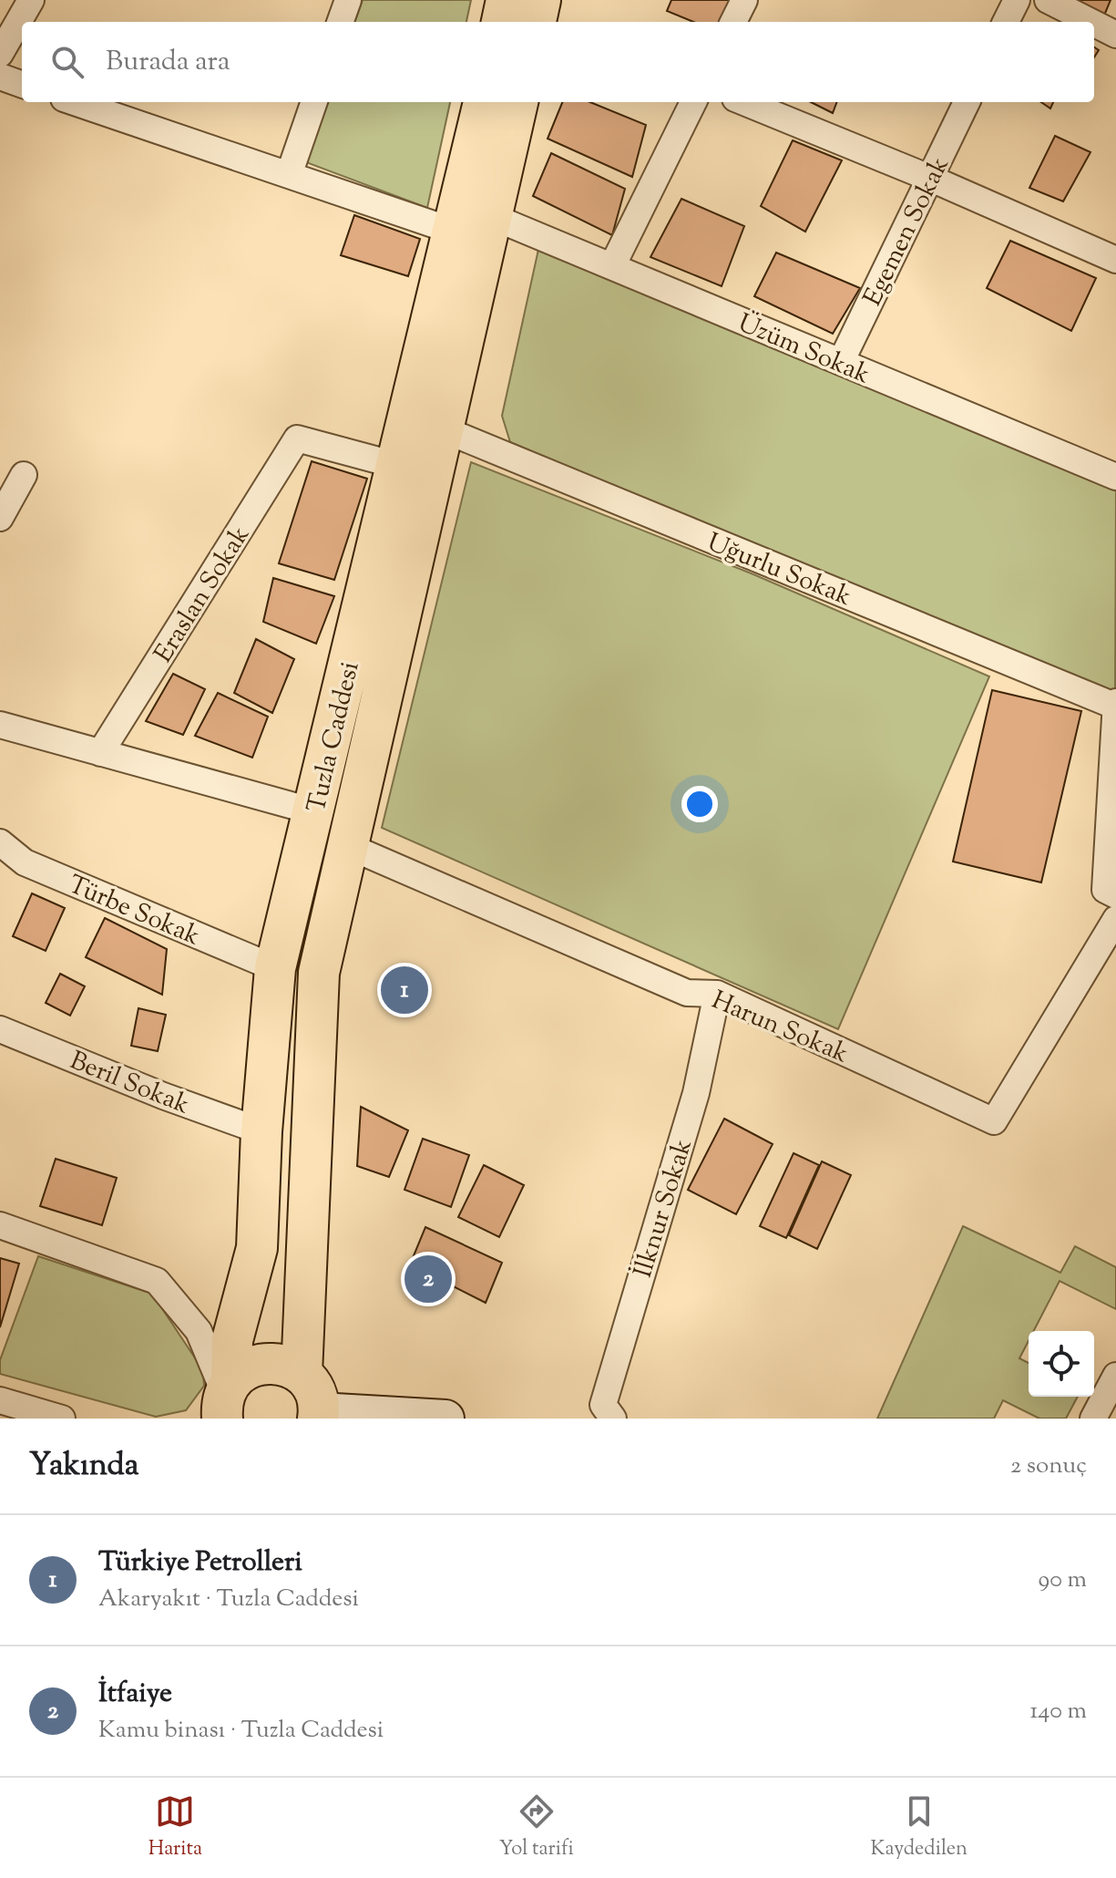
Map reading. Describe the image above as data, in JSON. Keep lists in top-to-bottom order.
{
  "streets": {
    "main road": ["Tuzla Caddesi"],
    "street": [
      "Egemen Sokak",
      "Üzüm Sokak",
      "Uğurlu Sokak",
      "Eraslan Sokak",
      "Türbe Sokak",
      "Harun Sokak",
      "Beril Sokak",
      "İlknur Sokak"
    ]
  },
  "crossings": [
    ["Egemen Sokak", "Üzüm Sokak"],
    ["Üzüm Sokak", "Tuzla Caddesi"],
    ["Uğurlu Sokak", "Tuzla Caddesi"],
    ["Eraslan Sokak", "Tuzla Caddesi"],
    ["Tuzla Caddesi", "Türbe Sokak"],
    ["Tuzla Caddesi", "Harun Sokak"],
    ["Tuzla Caddesi", "Beril Sokak"],
    ["Harun Sokak", "İlknur Sokak"]
  ],
  "page": {
    "search": "Burada ara",
    "pins": ["1", "2"],
    "heading": ["Yakında", "2 sonuç"],
    "list": [
      {
        "mark": "1",
        "name": "Türkiye Petrolleri",
        "note": "Akaryakıt · Tuzla Caddesi",
        "value": "90 m"
      },
      {
        "mark": "2",
        "name": "İtfaiye",
        "note": "Kamu binası · Tuzla Caddesi",
        "value": "140 m"
      }
    ],
    "nav": ["Harita", "Yol tarifi", "Kaydedilen"]
  }
}
